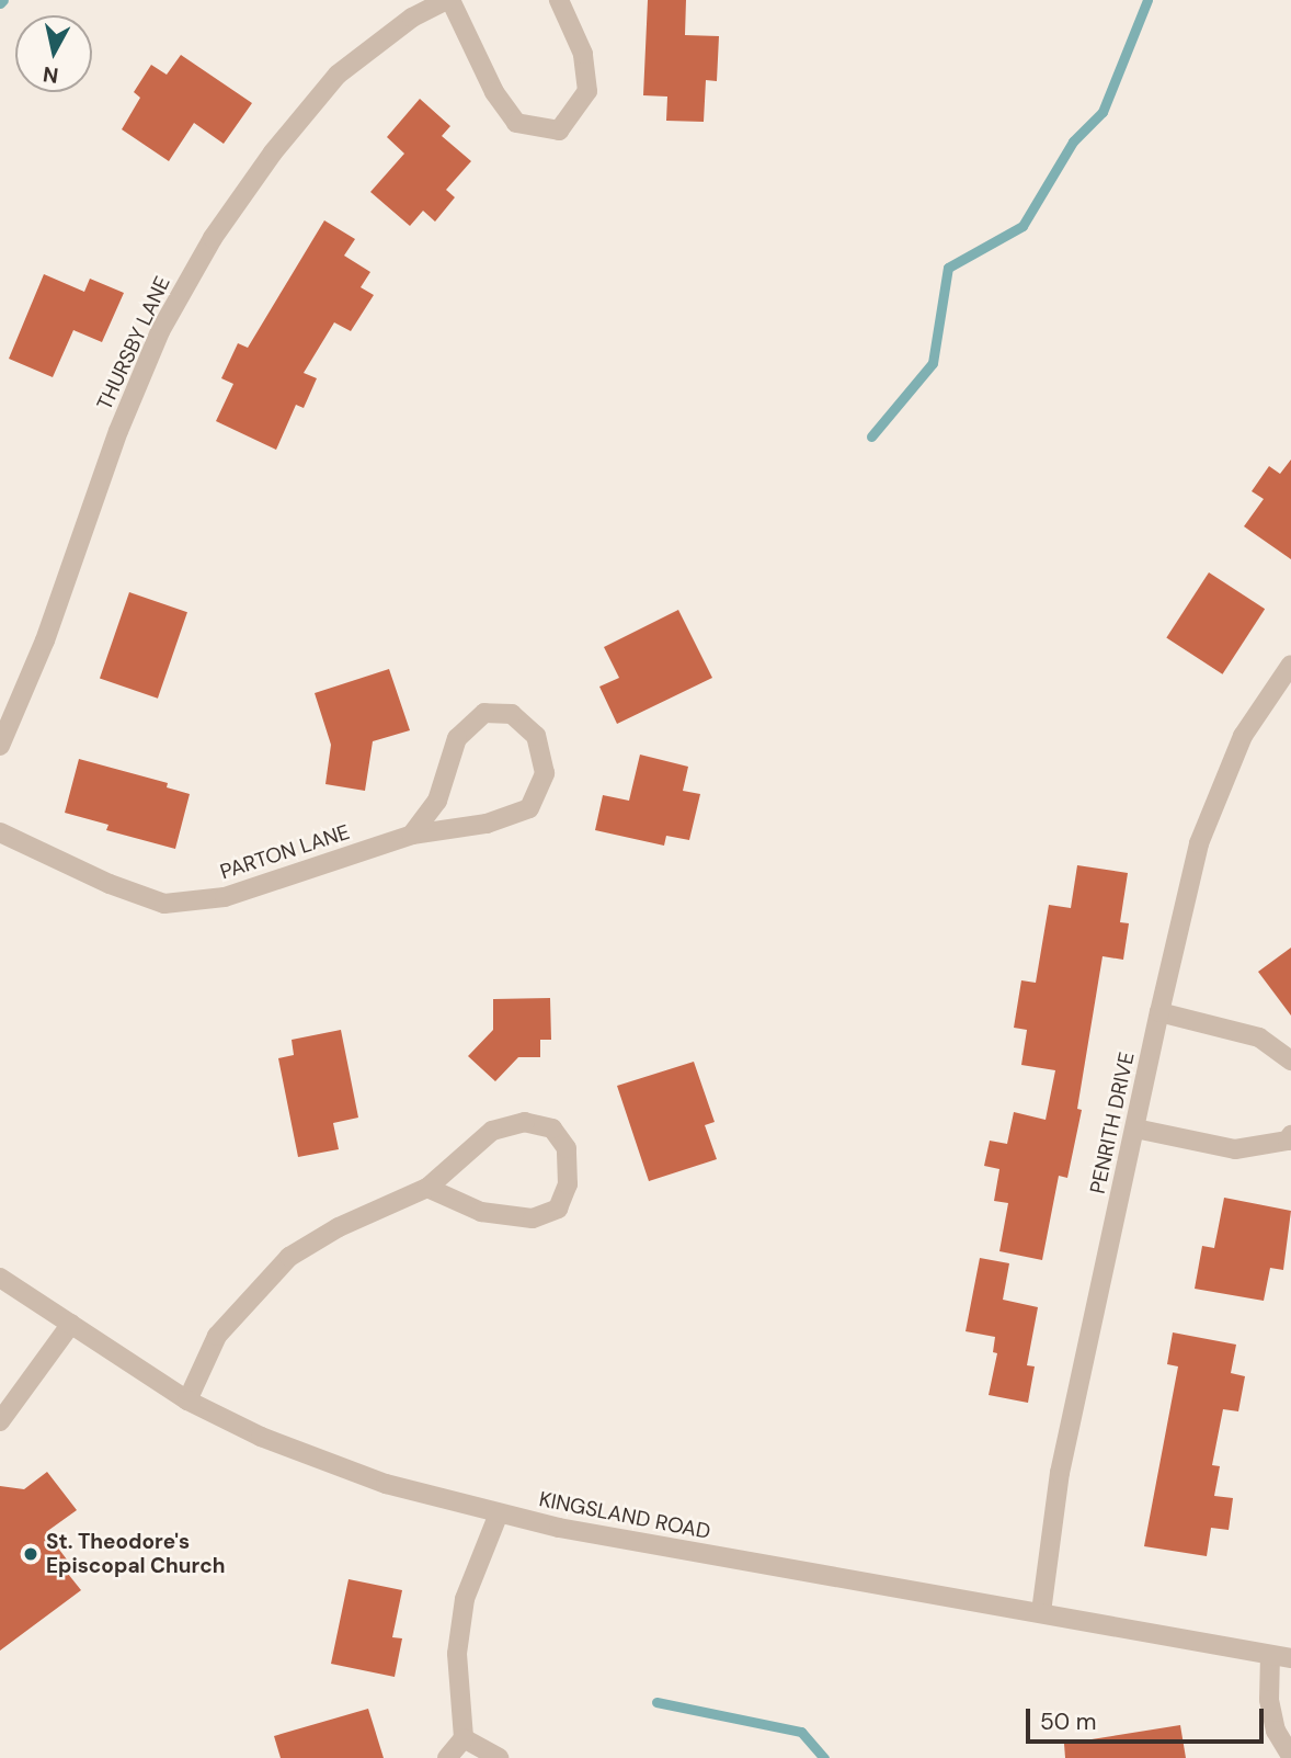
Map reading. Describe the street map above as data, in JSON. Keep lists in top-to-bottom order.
{
  "streets": {
    "street": [
      "THURSBY LANE",
      "PARTON LANE",
      "PENRITH DRIVE",
      "KINGSLAND ROAD"
    ]
  },
  "crossings": [
    ["PENRITH DRIVE", "KINGSLAND ROAD"]
  ],
  "places": ["St. Theodore's Episcopal Church"],
  "scale_bar": "50 m",
  "north": "bottom"
}
